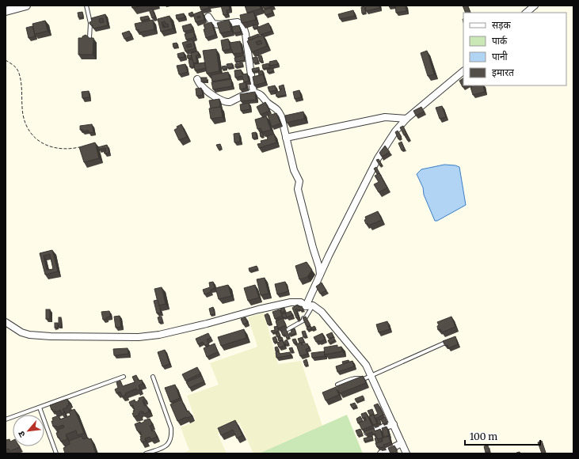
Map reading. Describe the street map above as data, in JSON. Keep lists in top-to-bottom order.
{
  "legend": [
    "सड़क",
    "पार्क",
    "पानी",
    "इमारत"
  ],
  "scale_bar": "100 m",
  "north": "bottom left"
}
